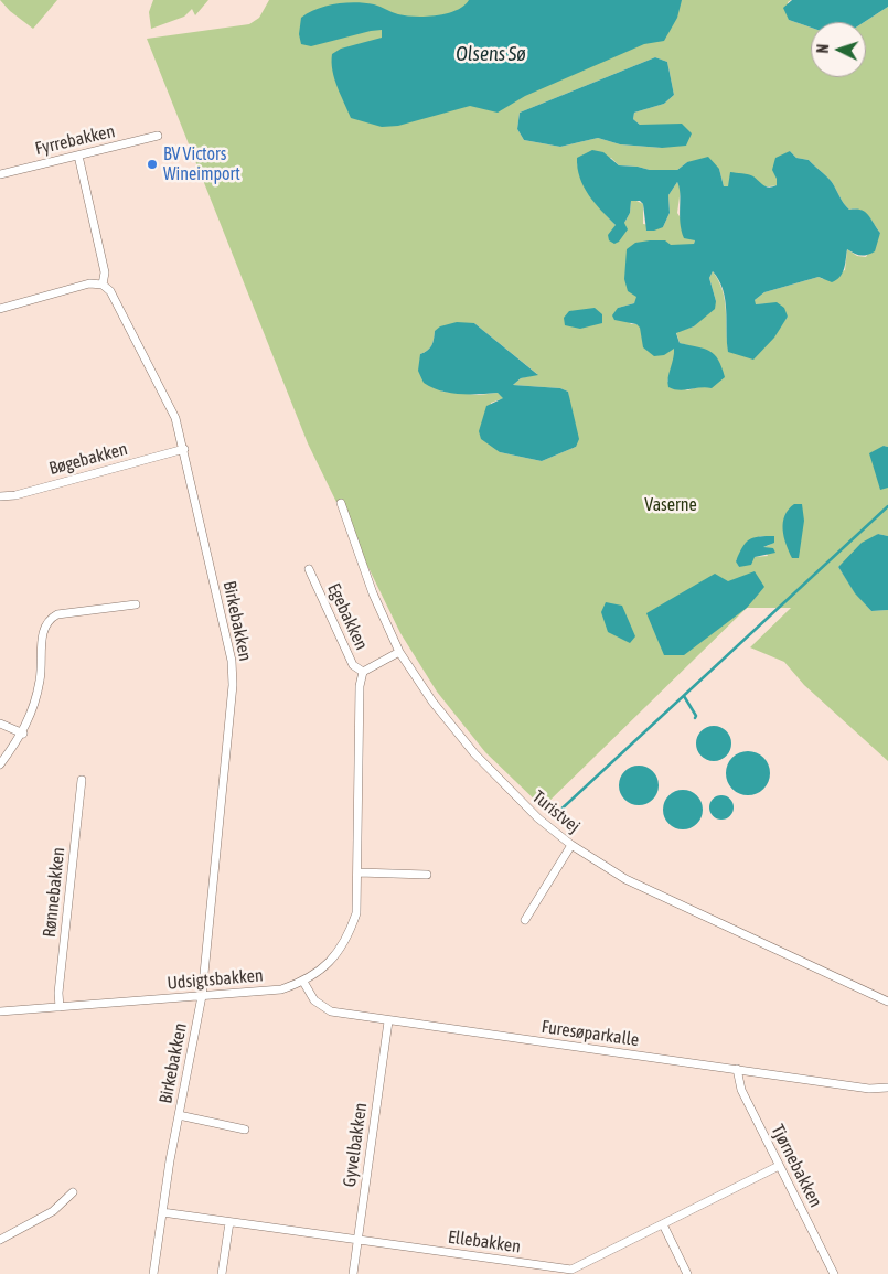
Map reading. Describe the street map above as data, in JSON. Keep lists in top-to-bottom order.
{
  "streets": {
    "street": [
      "Fyrrebakken",
      "Bøgebakken",
      "Egebakken",
      "Birkebakken",
      "Turistvej",
      "Rønnebakken",
      "Udsigtsbakken",
      "Furesøparkalle",
      "Gyvelbakken",
      "Tjørnebakken",
      "Ellebakken"
    ]
  },
  "crossings": [
    ["Bøgebakken", "Birkebakken"],
    ["Egebakken", "Udsigtsbakken"],
    ["Birkebakken", "Udsigtsbakken"],
    ["Birkebakken", "Ellebakken"],
    ["Rønnebakken", "Udsigtsbakken"],
    ["Udsigtsbakken", "Furesøparkalle"],
    ["Furesøparkalle", "Gyvelbakken"],
    ["Furesøparkalle", "Tjørnebakken"],
    ["Gyvelbakken", "Ellebakken"],
    ["Tjørnebakken", "Ellebakken"]
  ],
  "water": ["Olsens Sø"],
  "parks": ["Vaserne"],
  "places": ["BV Victors Wineimport"],
  "north": "left"
}
